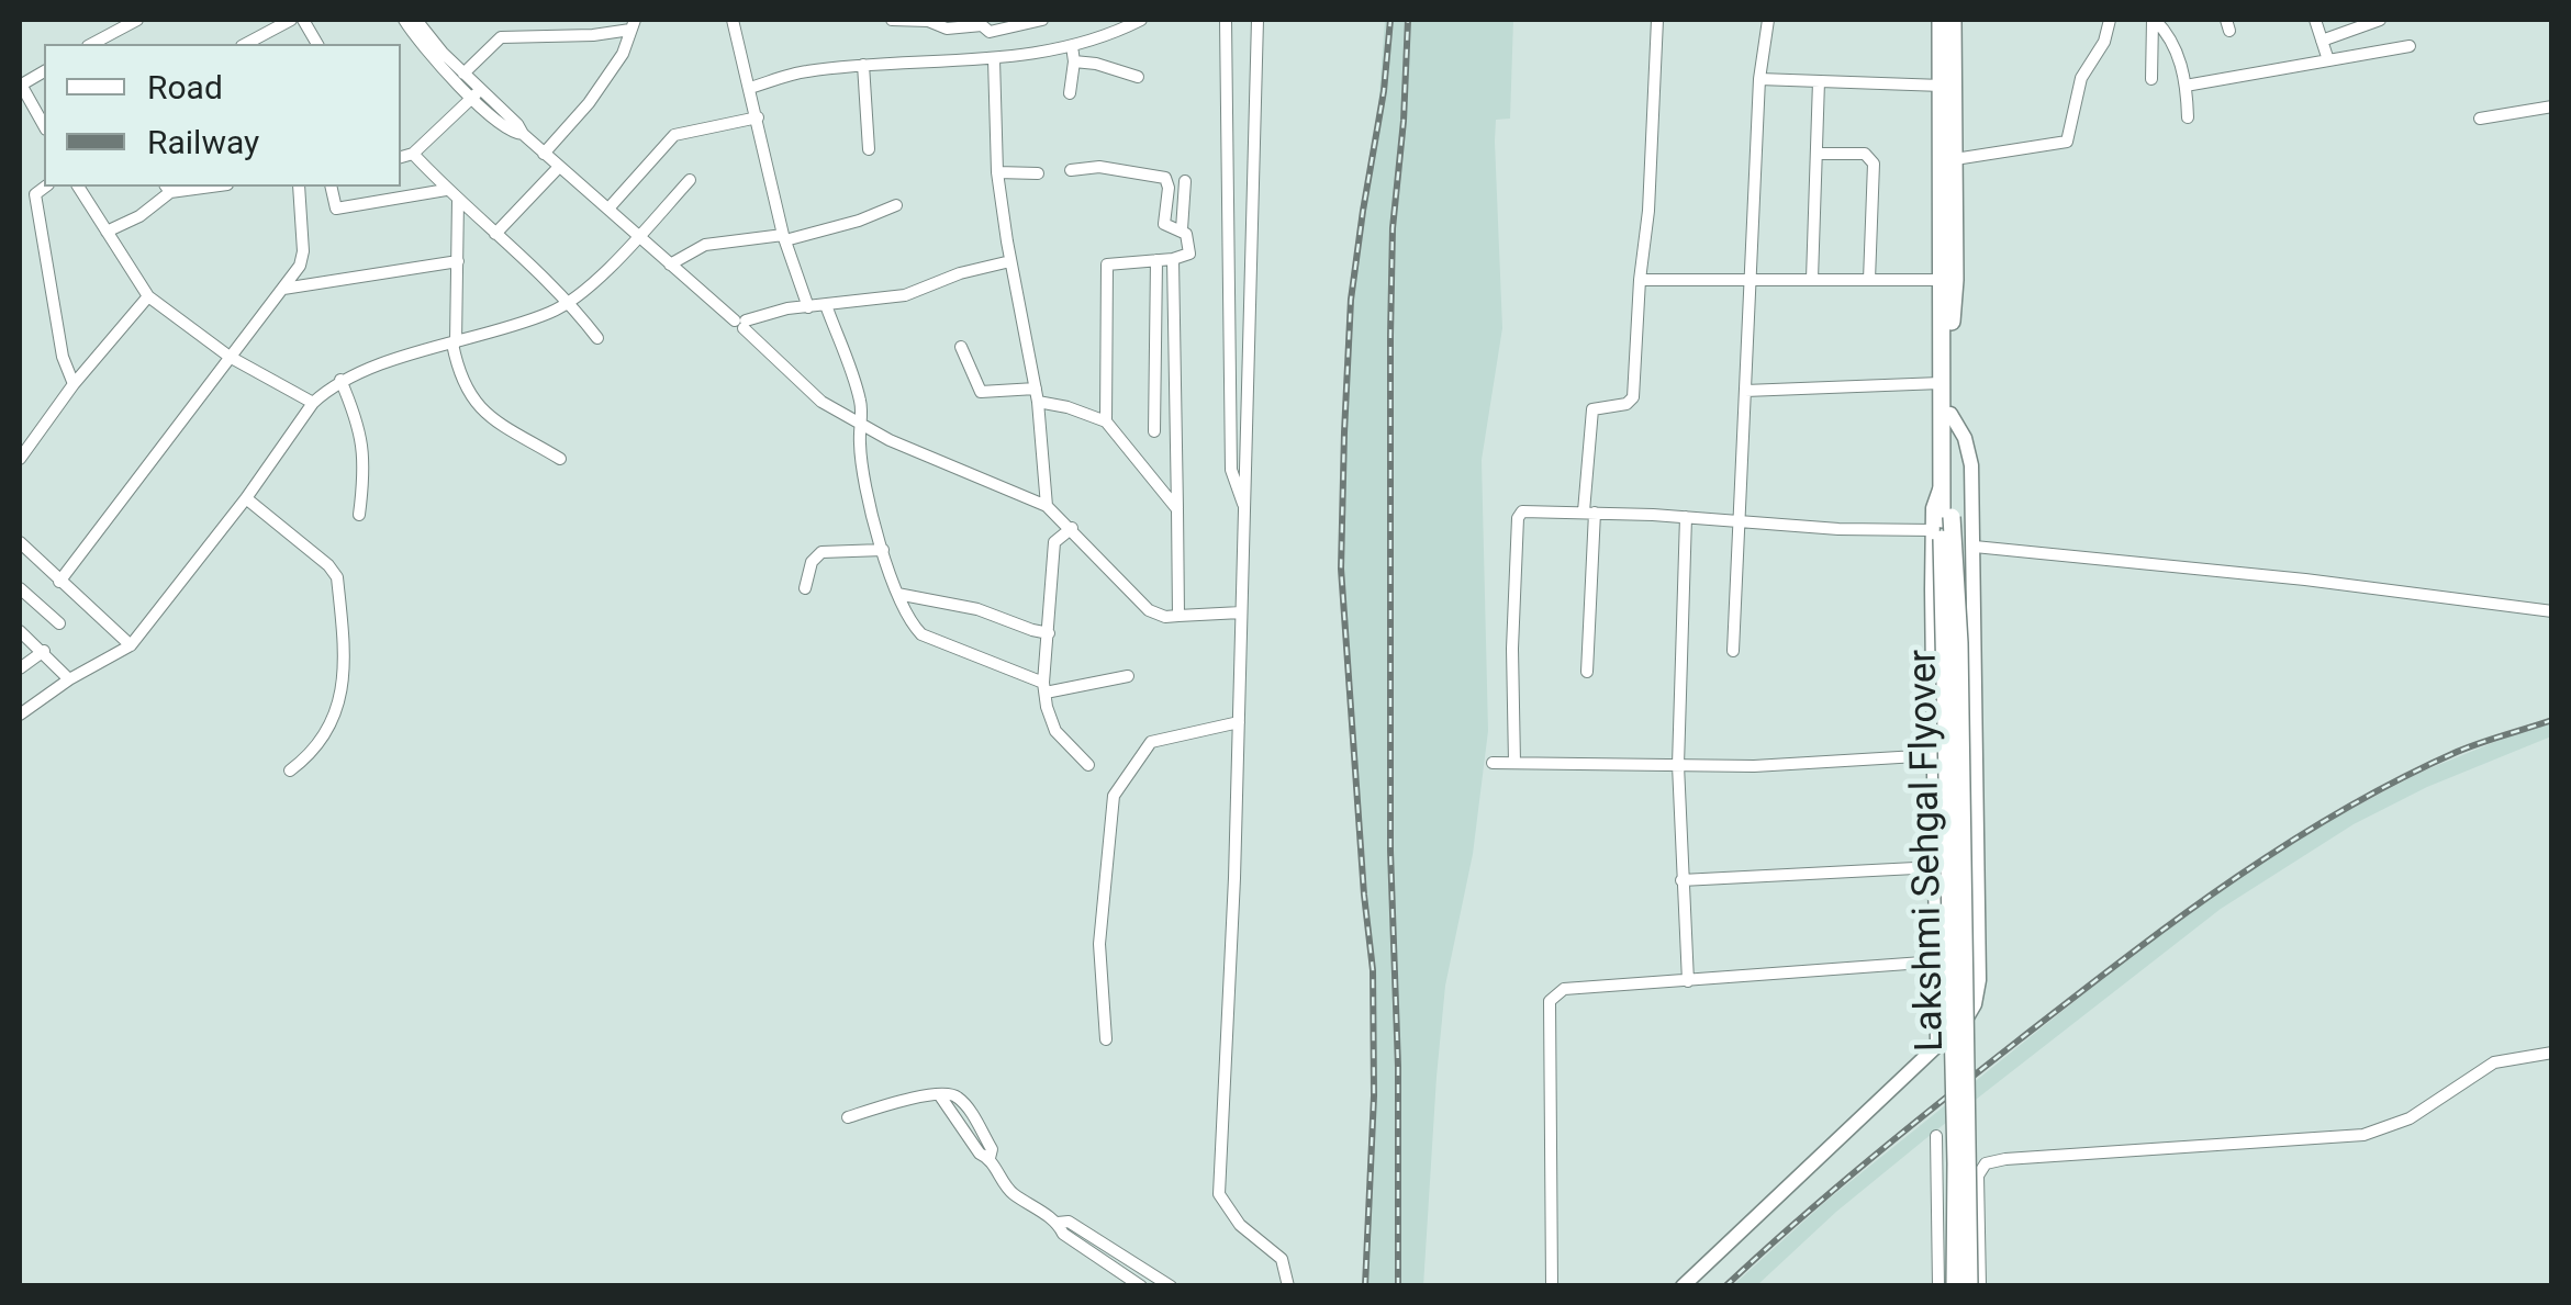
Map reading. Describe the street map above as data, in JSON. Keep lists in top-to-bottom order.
{
  "streets": {
    "main road": ["Lakshmi Sehgal Flyover"]
  },
  "legend": ["Road", "Railway"]
}
